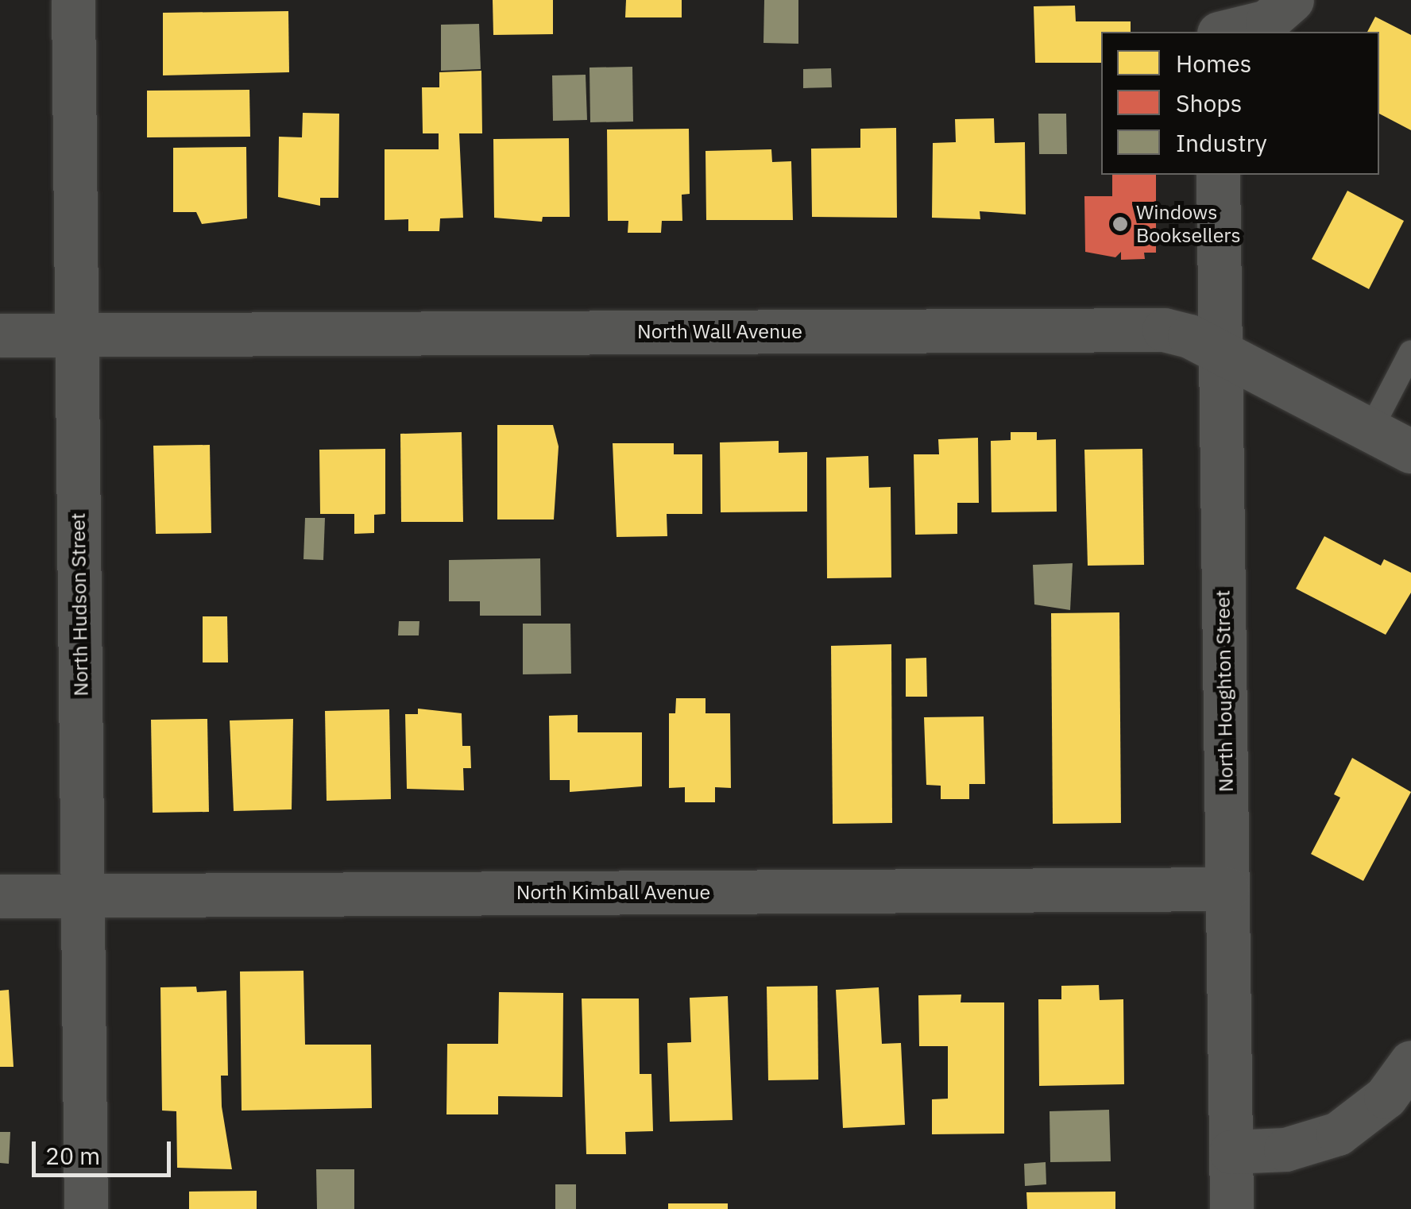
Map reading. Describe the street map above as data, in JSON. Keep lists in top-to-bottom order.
{
  "streets": {
    "street": [
      "North Wall Avenue",
      "North Hudson Street",
      "North Houghton Street",
      "North Kimball Avenue"
    ]
  },
  "crossings": [
    ["North Wall Avenue", "North Hudson Street"],
    ["North Wall Avenue", "North Houghton Street"],
    ["North Hudson Street", "North Kimball Avenue"],
    ["North Houghton Street", "North Kimball Avenue"]
  ],
  "places": ["Windows Booksellers"],
  "legend": ["Homes", "Shops", "Industry"],
  "scale_bar": "20 m"
}
